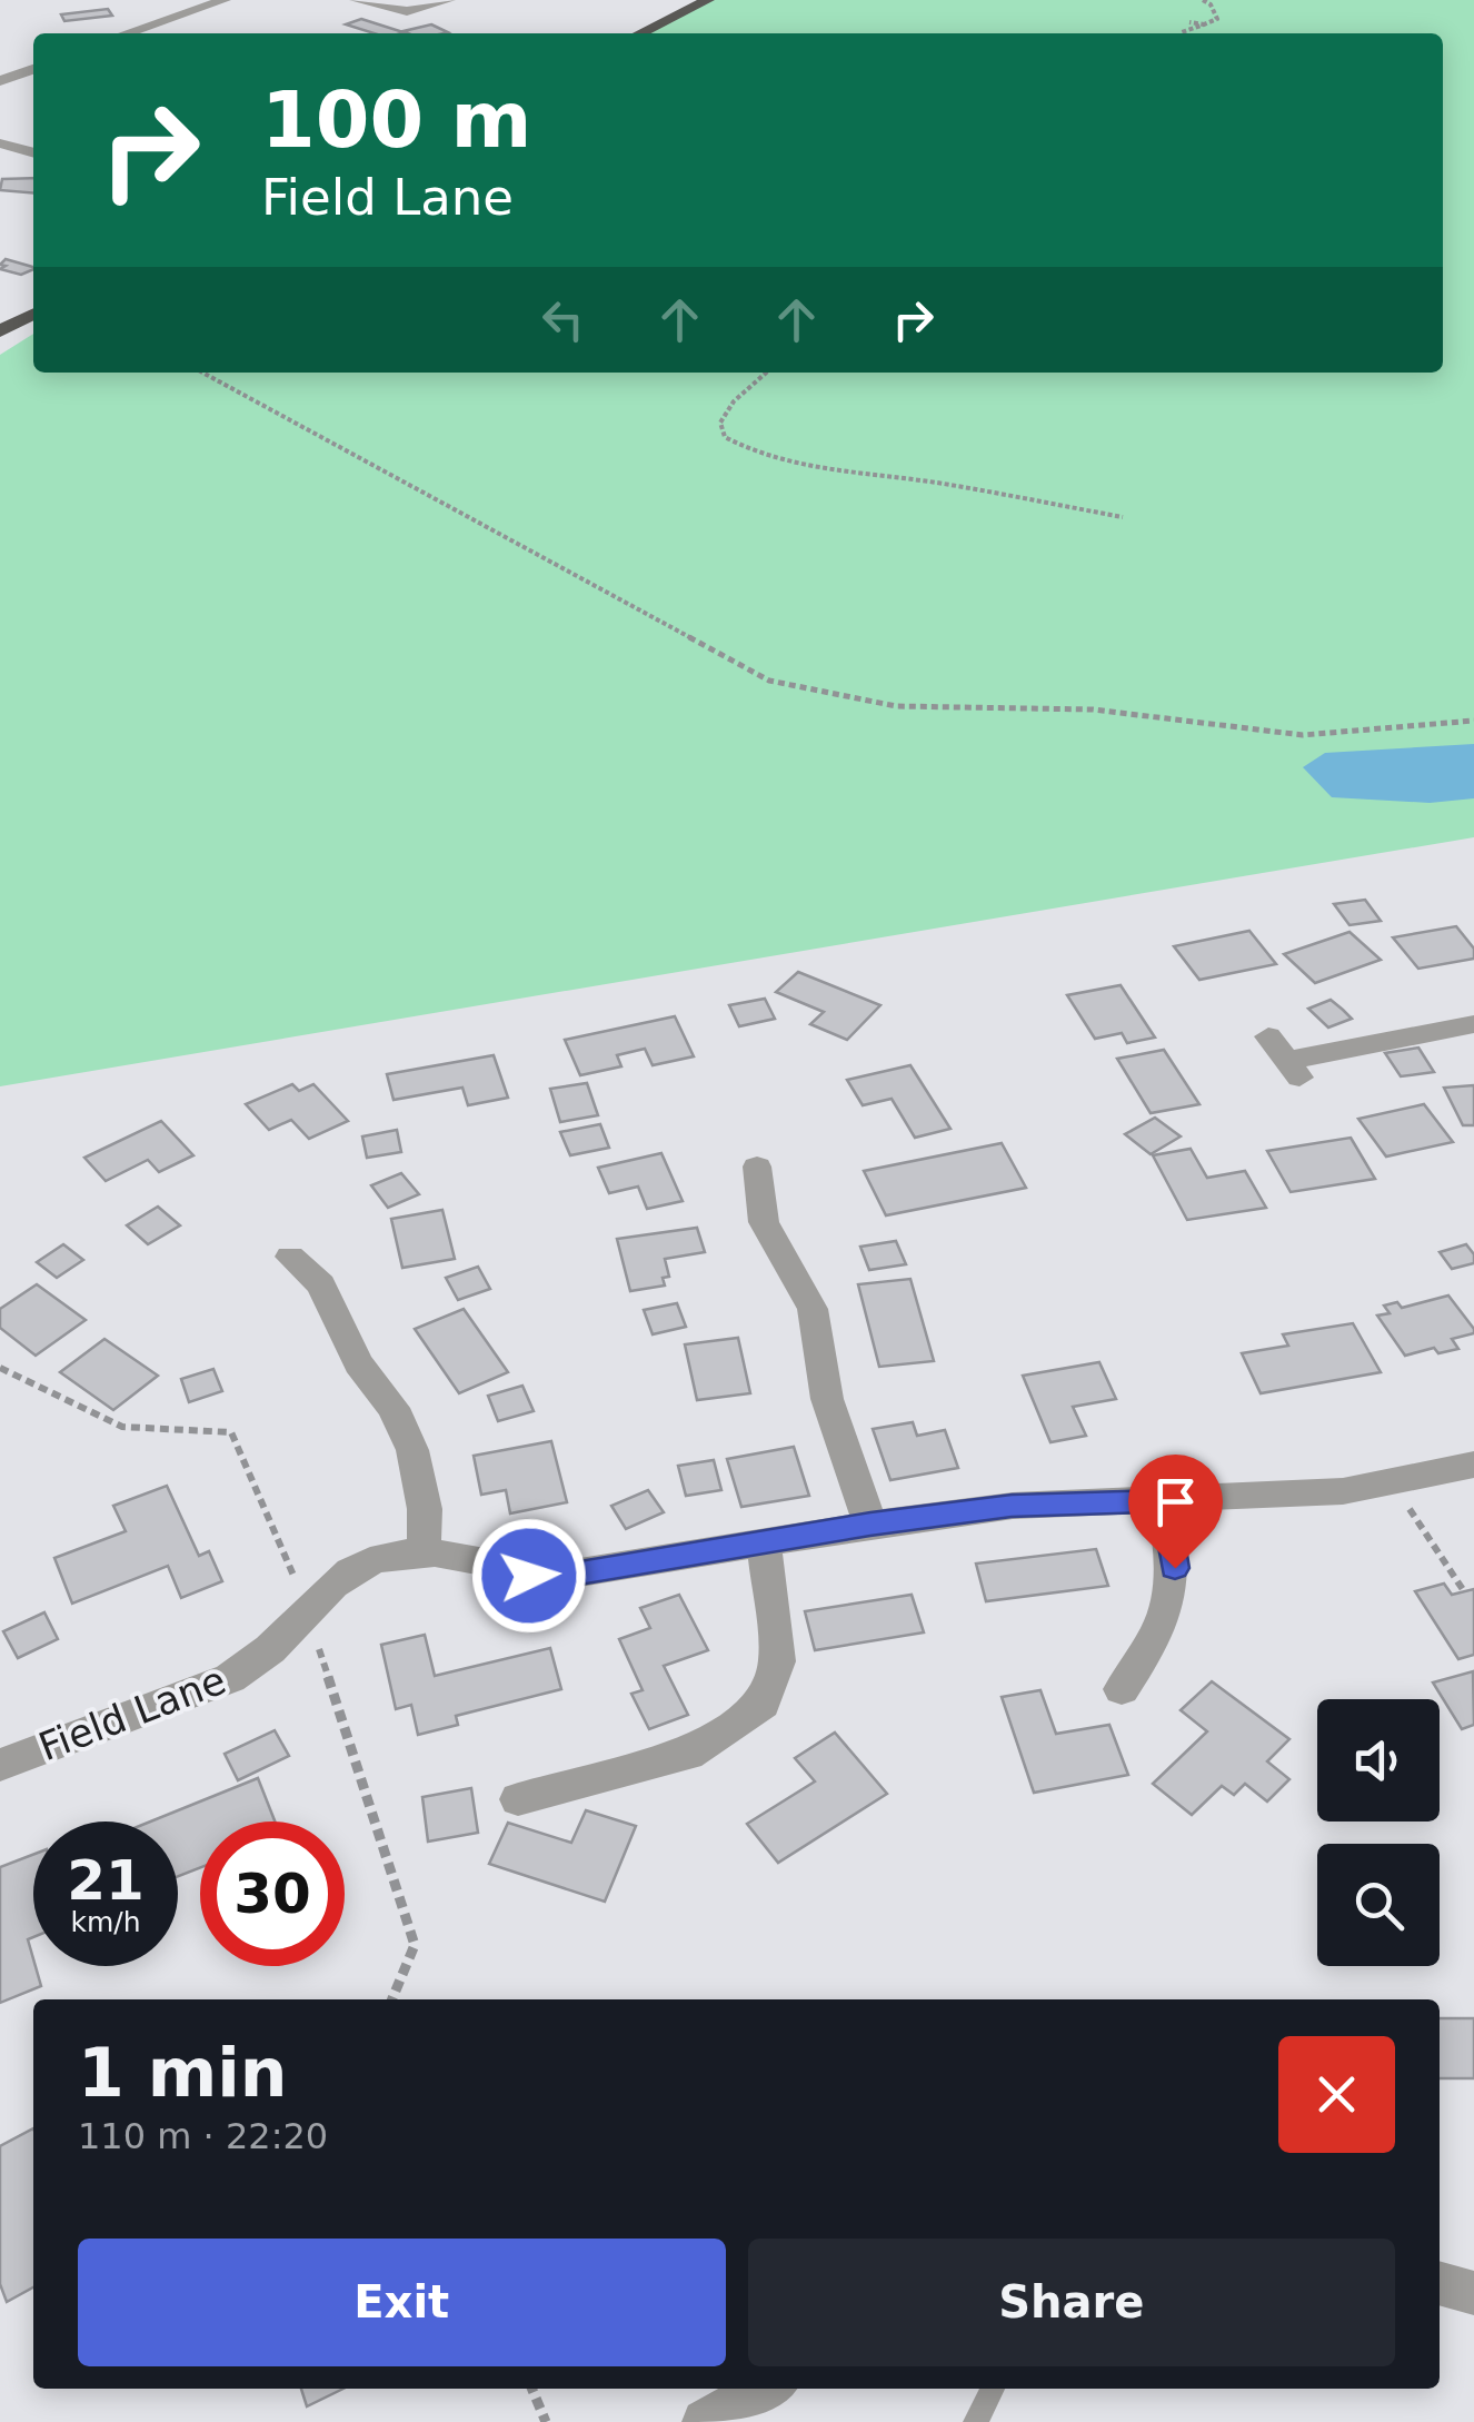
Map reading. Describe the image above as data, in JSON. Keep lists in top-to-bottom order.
{
  "streets": {
    "street": ["Field Lane"]
  },
  "page": {
    "turn": ["100 m", "Field Lane"],
    "speed": "21 km/h",
    "limit": "30",
    "heading": ["1 min", "110 m · 22:20"],
    "buttons": ["Exit", "Share"]
  }
}
